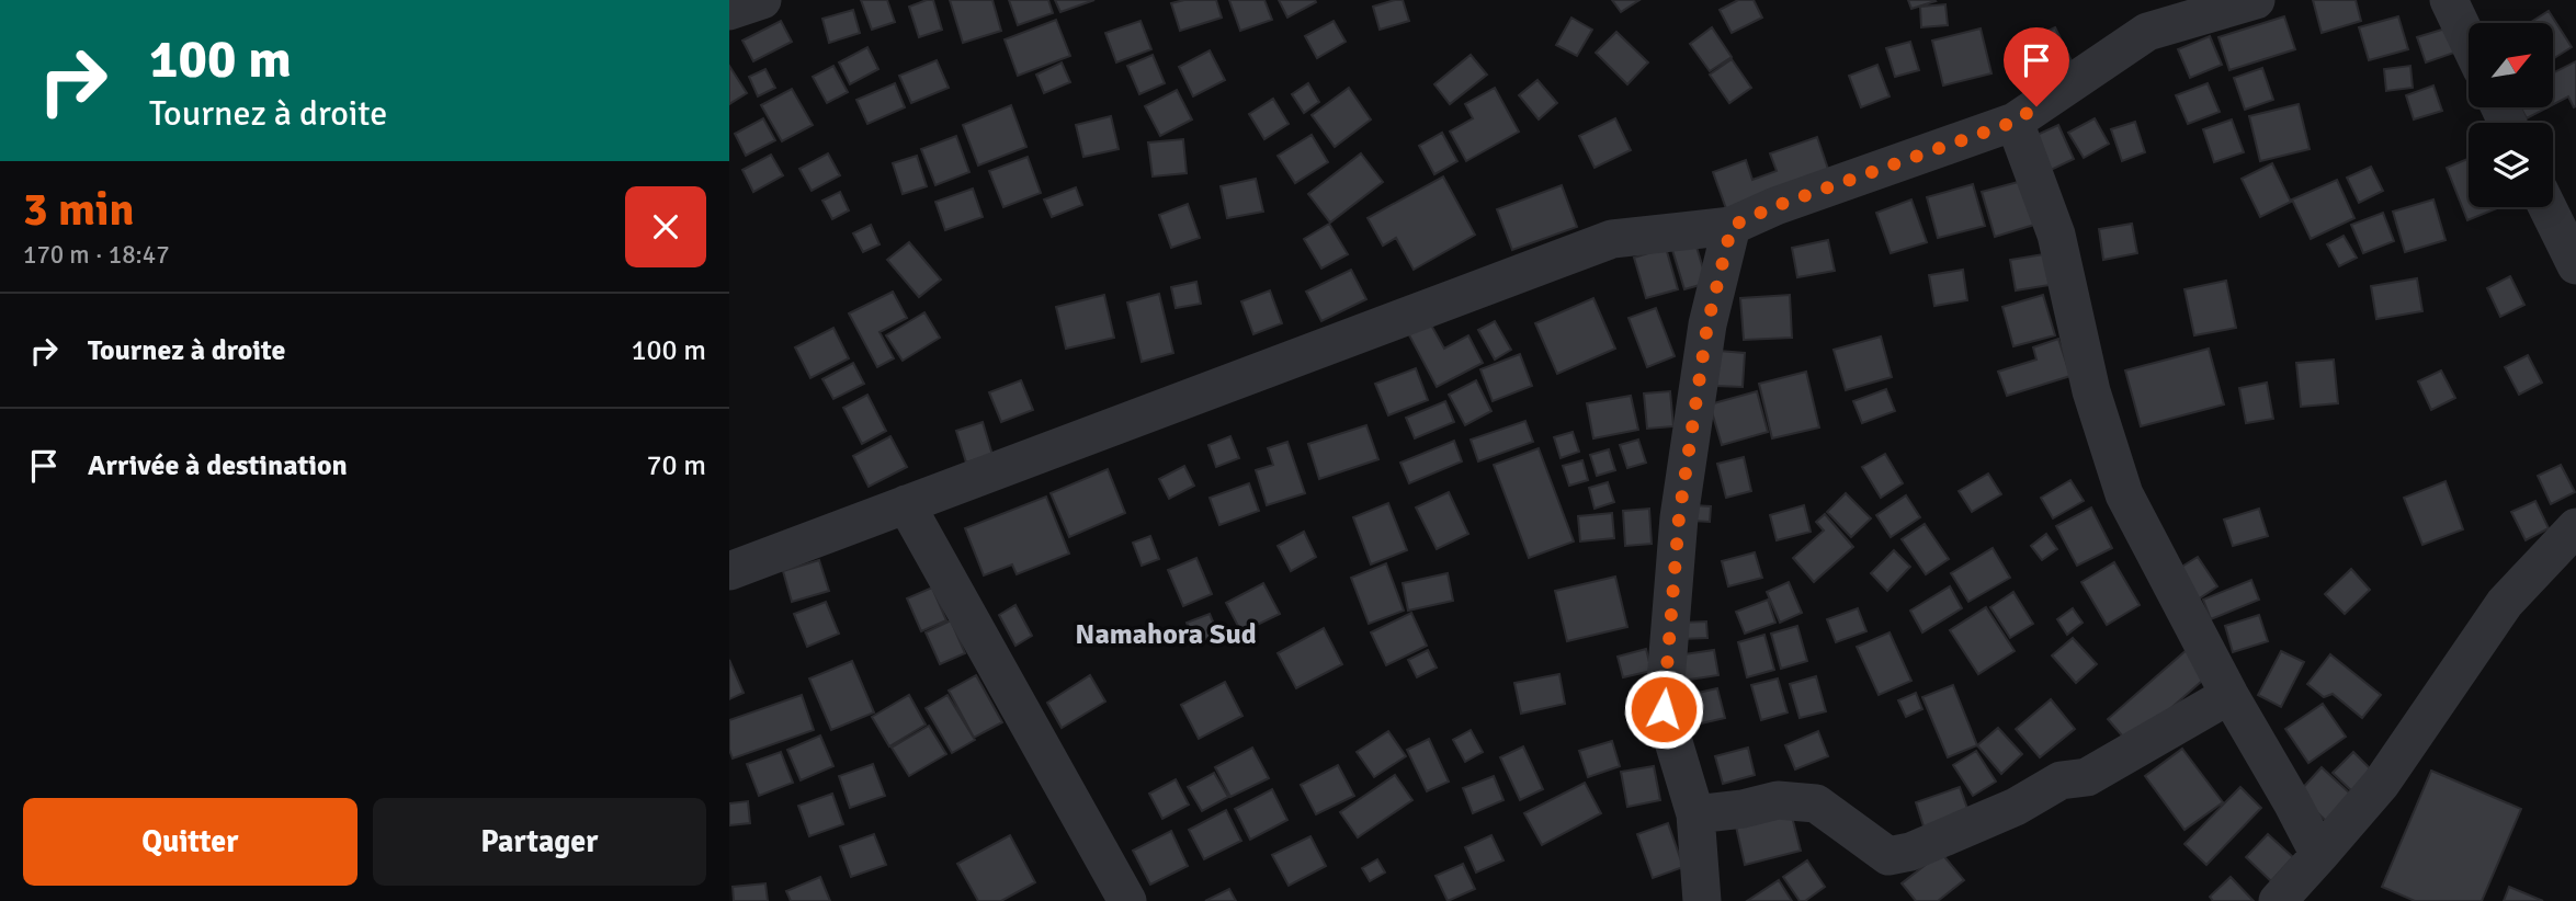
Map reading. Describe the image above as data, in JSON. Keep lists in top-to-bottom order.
{
  "districts": ["Namahora Sud"],
  "north": "top right",
  "page": {
    "turn": ["100 m", "Tournez à droite"],
    "heading": ["3 min", "170 m · 18:47"],
    "list": [
      {
        "name": "Tournez à droite",
        "value": "100 m"
      },
      {
        "name": "Arrivée à destination",
        "value": "70 m"
      }
    ],
    "buttons": ["Quitter", "Partager"]
  }
}
